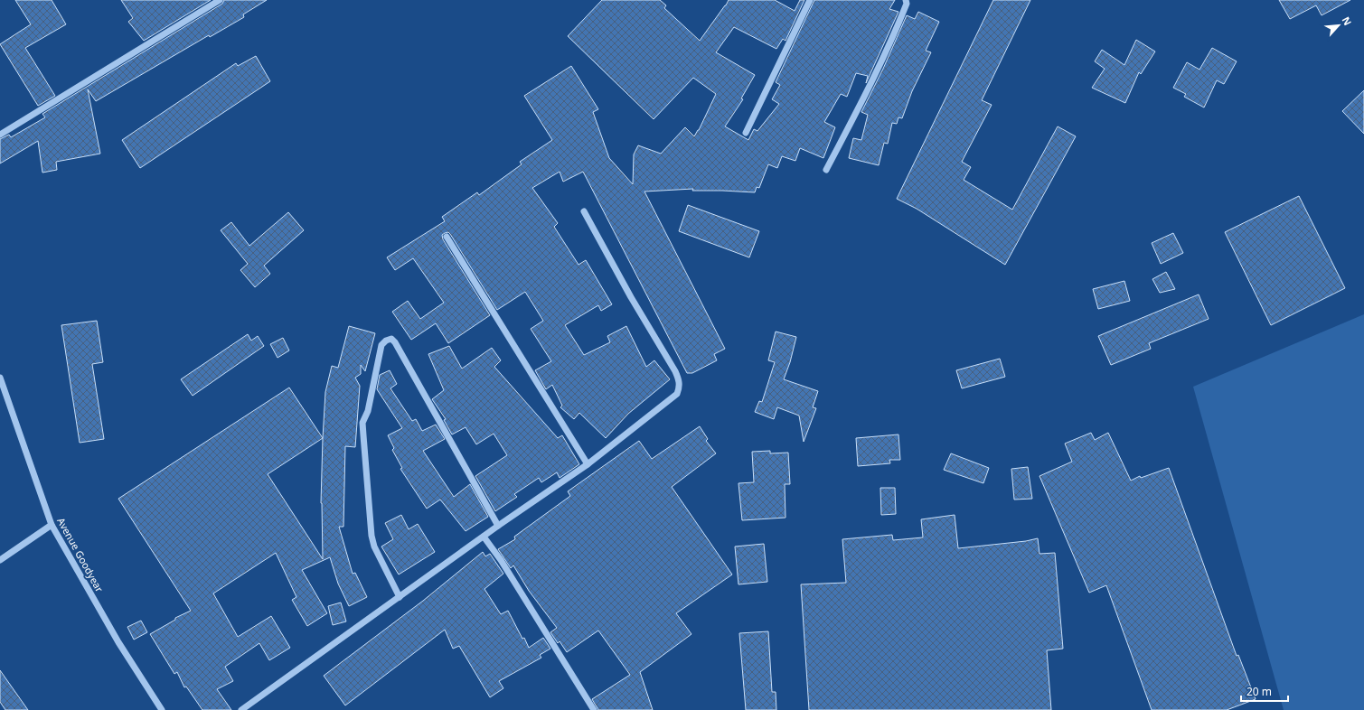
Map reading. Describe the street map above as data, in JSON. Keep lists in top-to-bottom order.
{
  "streets": {
    "street": ["Avenue Goodyear"]
  },
  "scale_bar": "20 m",
  "north": "top right"
}
